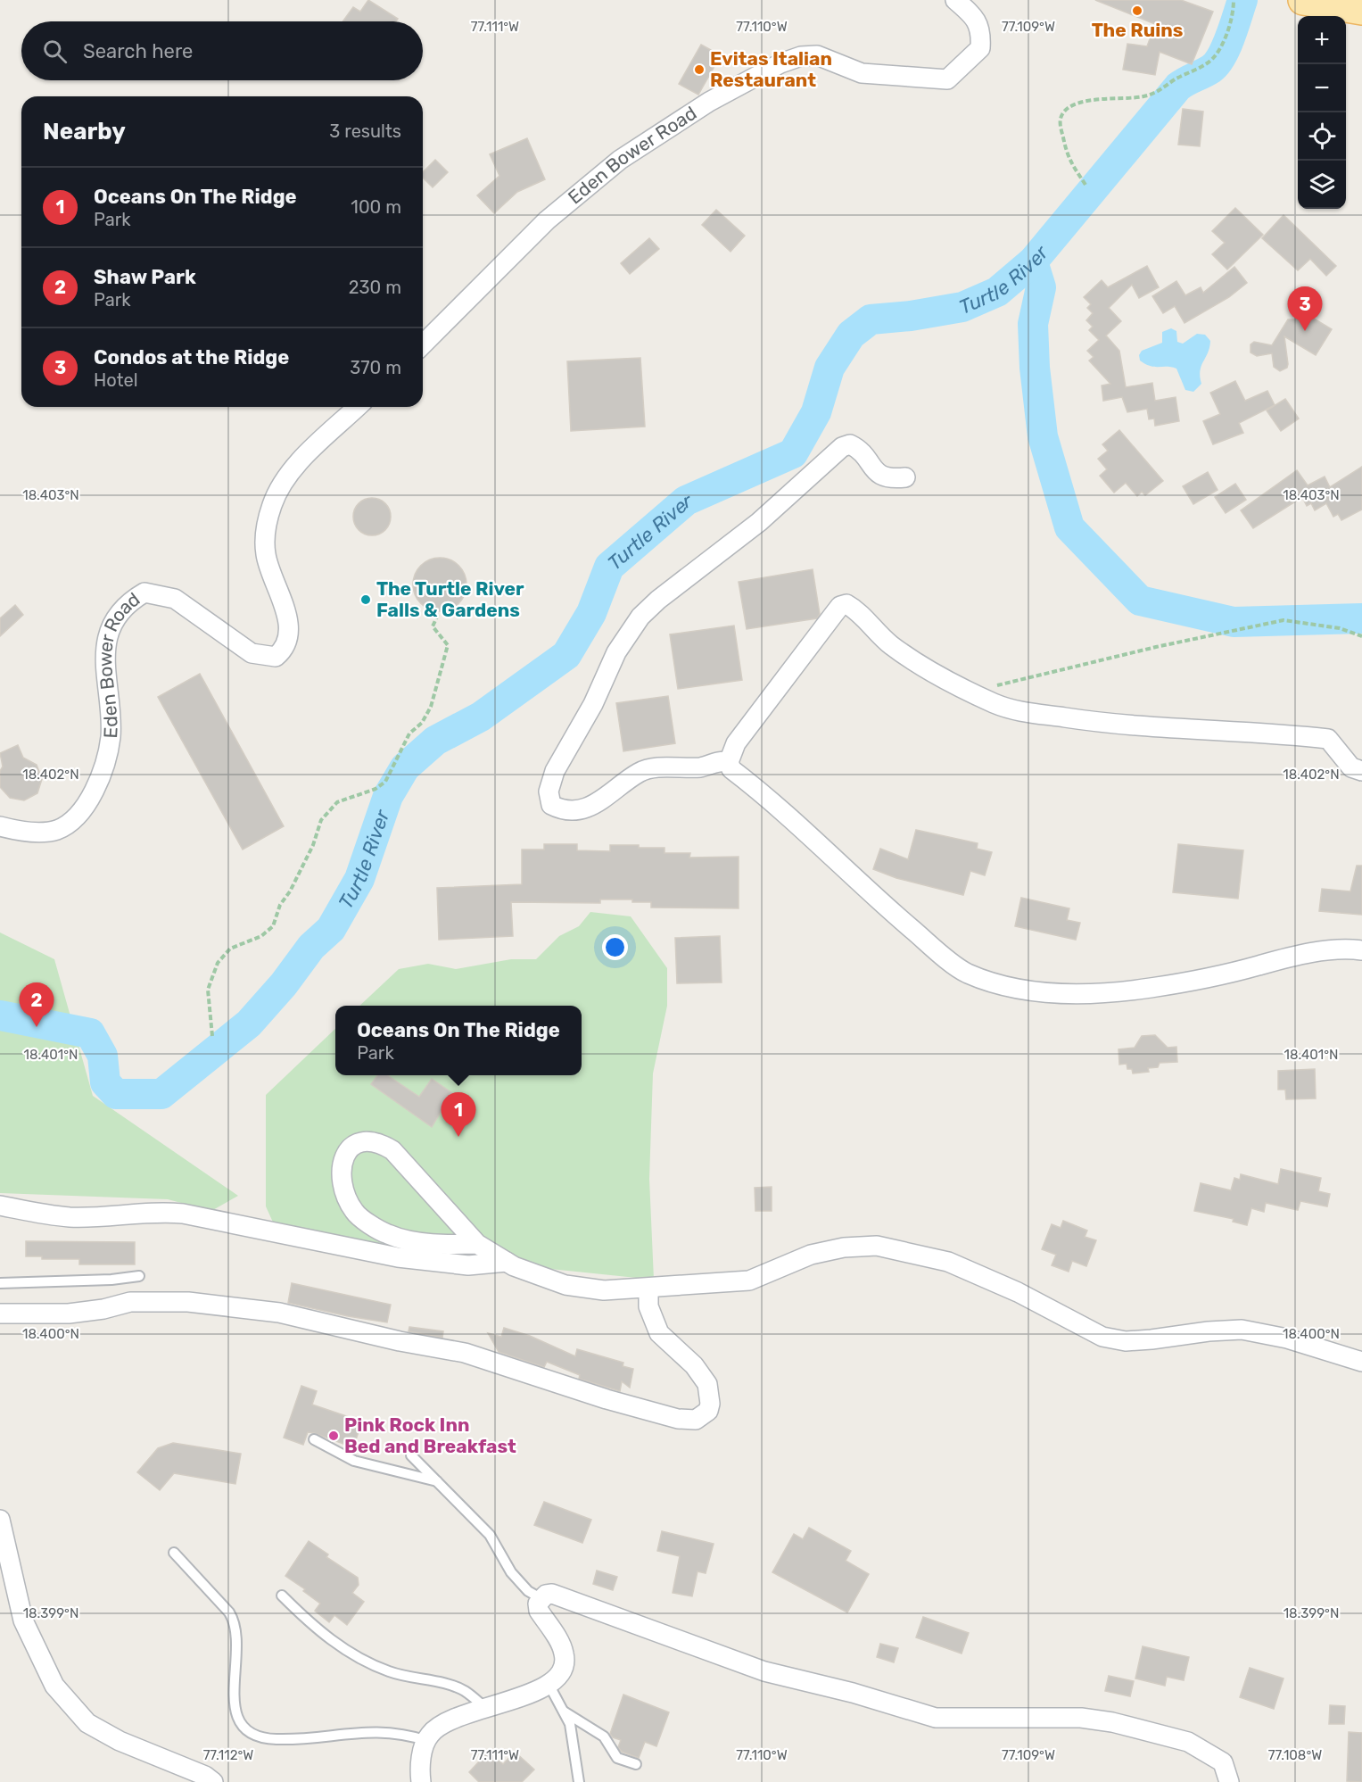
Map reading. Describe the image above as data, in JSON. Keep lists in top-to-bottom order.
{
  "streets": {
    "street": ["Eden Bower Road"]
  },
  "water": ["Turtle River"],
  "places": [
    "The Ruins",
    "Evitas Italian Restaurant",
    "The Turtle River Falls & Gardens",
    "Pink Rock Inn Bed and Breakfast"
  ],
  "page": {
    "map_buttons": ["+", "−"],
    "search": "Search here",
    "heading": ["Nearby", "3 results"],
    "list": [
      {
        "mark": "1",
        "name": "Oceans On The Ridge",
        "note": "Park",
        "value": "100 m"
      },
      {
        "mark": "2",
        "name": "Shaw Park",
        "note": "Park",
        "value": "230 m"
      },
      {
        "mark": "3",
        "name": "Condos at the Ridge",
        "note": "Hotel",
        "value": "370 m"
      }
    ],
    "pins": ["3", "2", "1"],
    "popup": ["Oceans On The Ridge", "Park"]
  },
  "coordinates": [
    "77.111°W",
    "77.110°W",
    "77.109°W",
    "18.403°N",
    "18.402°N",
    "18.401°N",
    "18.400°N",
    "18.399°N",
    "77.112°W",
    "77.108°W"
  ]
}
